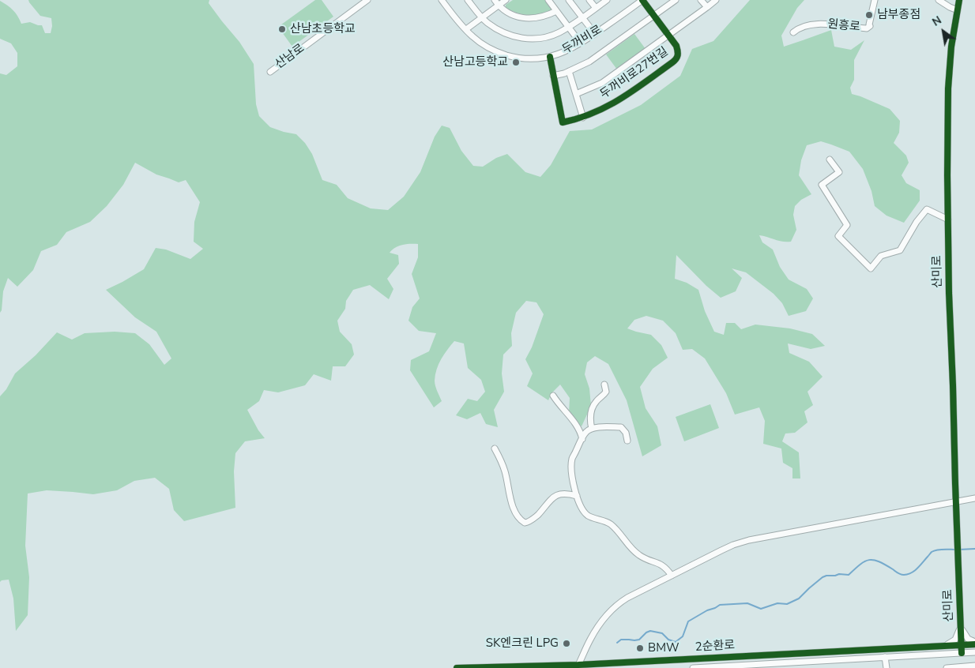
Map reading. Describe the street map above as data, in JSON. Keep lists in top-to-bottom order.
{
  "streets": {
    "street": [
      "원흥로",
      "두꺼비로",
      "산남로",
      "두꺼비로27번길",
      "산미로",
      "2순환로"
    ]
  },
  "crossings": [
    ["두꺼비로", "두꺼비로27번길"],
    ["산미로", "2순환로"]
  ],
  "places": [
    "남부종점",
    "산남초등학교",
    "산남고등학교",
    "SK엔크린 LPG",
    "BMW"
  ],
  "north": "top left"
}
